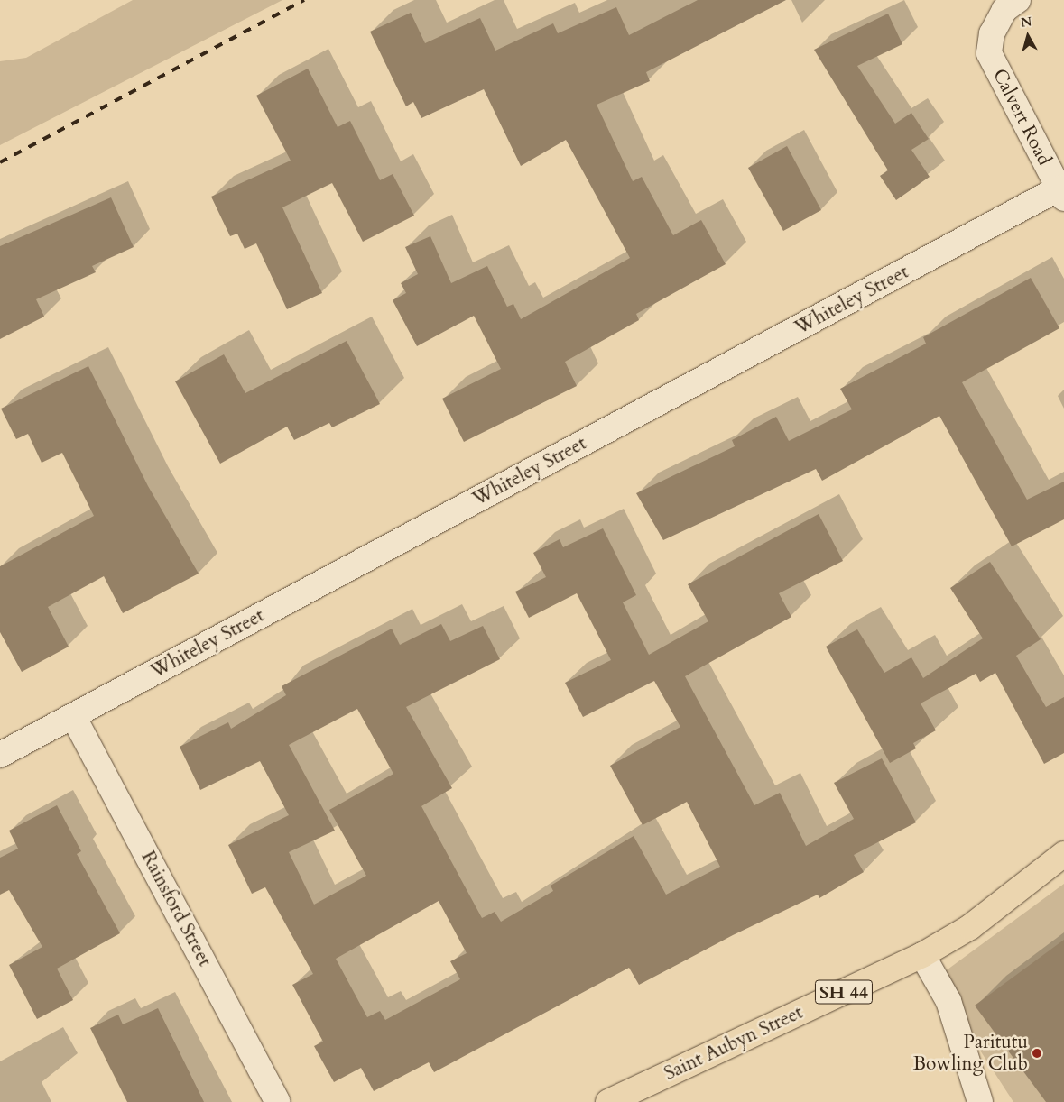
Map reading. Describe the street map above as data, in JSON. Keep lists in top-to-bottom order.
{
  "streets": {
    "highway": ["SH 44", "Saint Aubyn Street"],
    "street": ["Calvert Road", "Whiteley Street", "Rainsford Street"]
  },
  "crossings": [
    ["Calvert Road", "Whiteley Street"],
    ["Whiteley Street", "Rainsford Street"]
  ],
  "places": ["Paritutu Bowling Club"],
  "north": "top"
}
